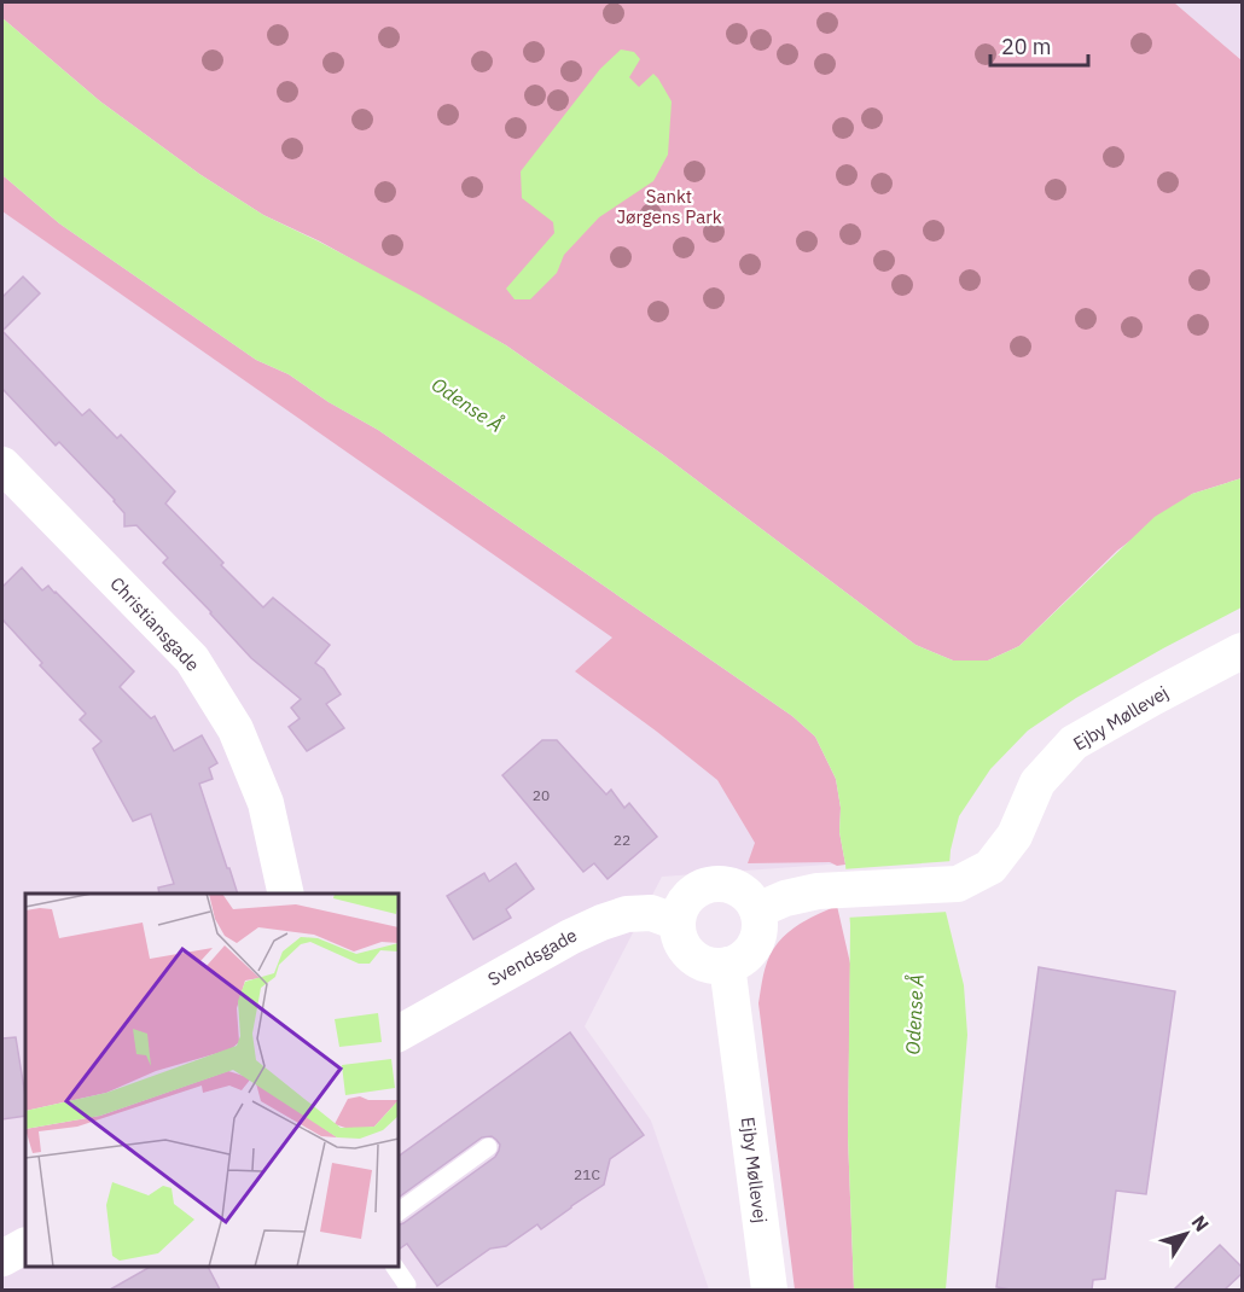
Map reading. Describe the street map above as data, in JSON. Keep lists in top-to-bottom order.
{
  "streets": {
    "street": ["Christiansgade", "Ejby Møllevej", "Svendsgade"]
  },
  "crossings": [
    ["Ejby Møllevej", "Svendsgade"]
  ],
  "water": ["Odense Å"],
  "parks": ["Sankt Jørgens Park"],
  "house_numbers": ["20", "22", "21C"],
  "scale_bar": "20 m",
  "north": "top right"
}
